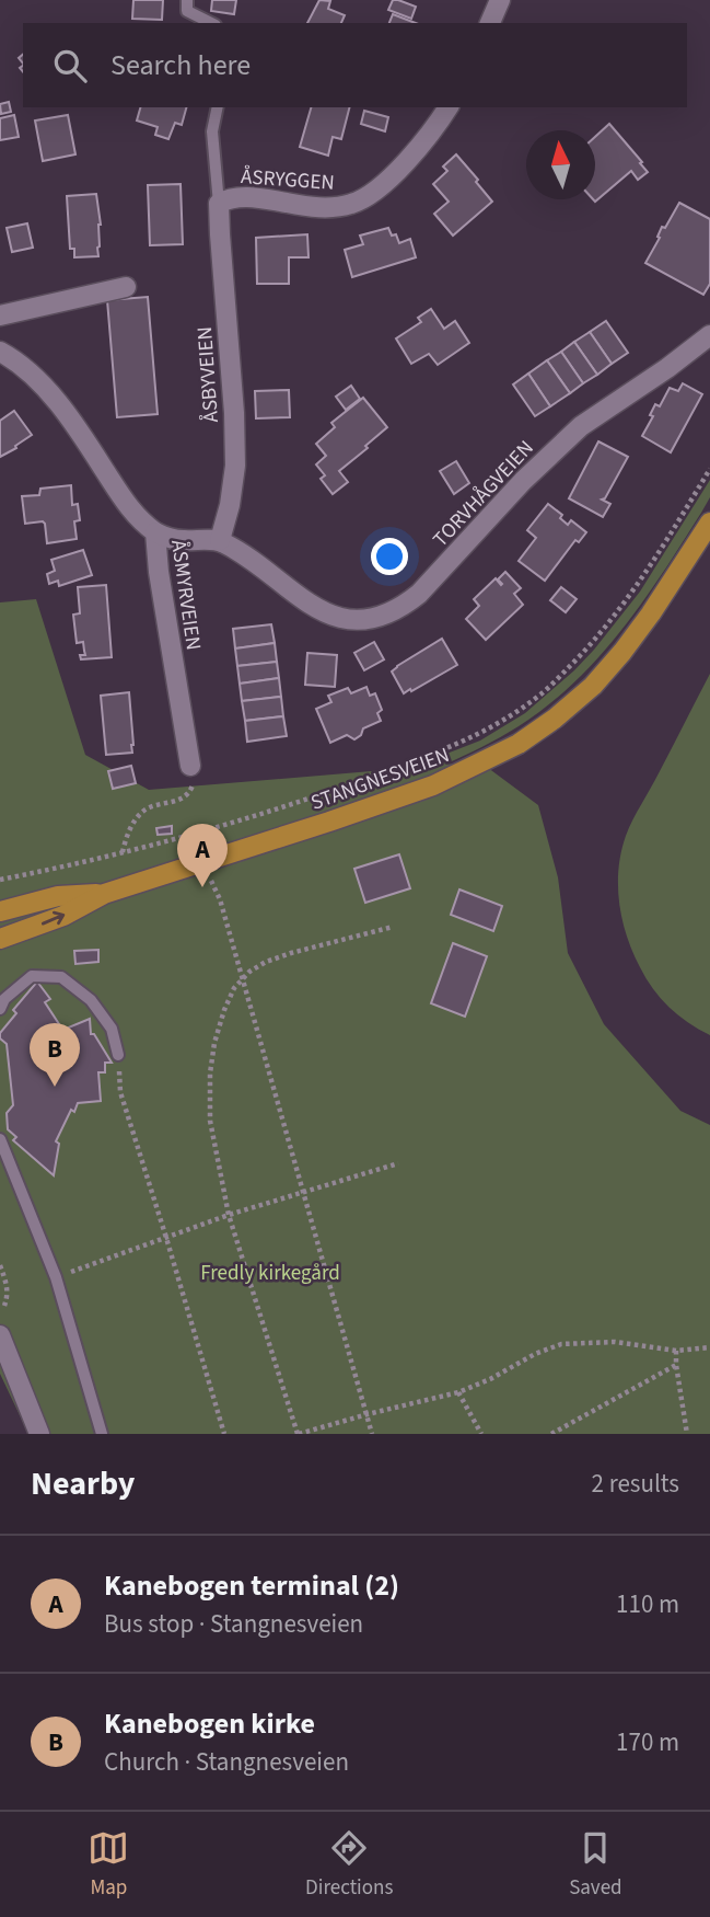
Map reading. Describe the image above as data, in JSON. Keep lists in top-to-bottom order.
{
  "streets": {
    "main road": ["STANGNESVEIEN"],
    "street": [
      "ÅSRYGGEN",
      "ÅSBYVEIEN",
      "TORVHÅGVEIEN",
      "ÅSMYRVEIEN"
    ]
  },
  "crossings": [
    ["ÅSRYGGEN", "ÅSBYVEIEN"],
    ["ÅSBYVEIEN", "TORVHÅGVEIEN"],
    ["TORVHÅGVEIEN", "ÅSMYRVEIEN"]
  ],
  "parks": ["Fredly kirkegård"],
  "north": "top",
  "page": {
    "search": "Search here",
    "pins": ["A", "B"],
    "heading": ["Nearby", "2 results"],
    "list": [
      {
        "mark": "A",
        "name": "Kanebogen terminal (2)",
        "note": "Bus stop · Stangnesveien",
        "value": "110 m"
      },
      {
        "mark": "B",
        "name": "Kanebogen kirke",
        "note": "Church · Stangnesveien",
        "value": "170 m"
      }
    ],
    "nav": ["Map", "Directions", "Saved"]
  }
}
